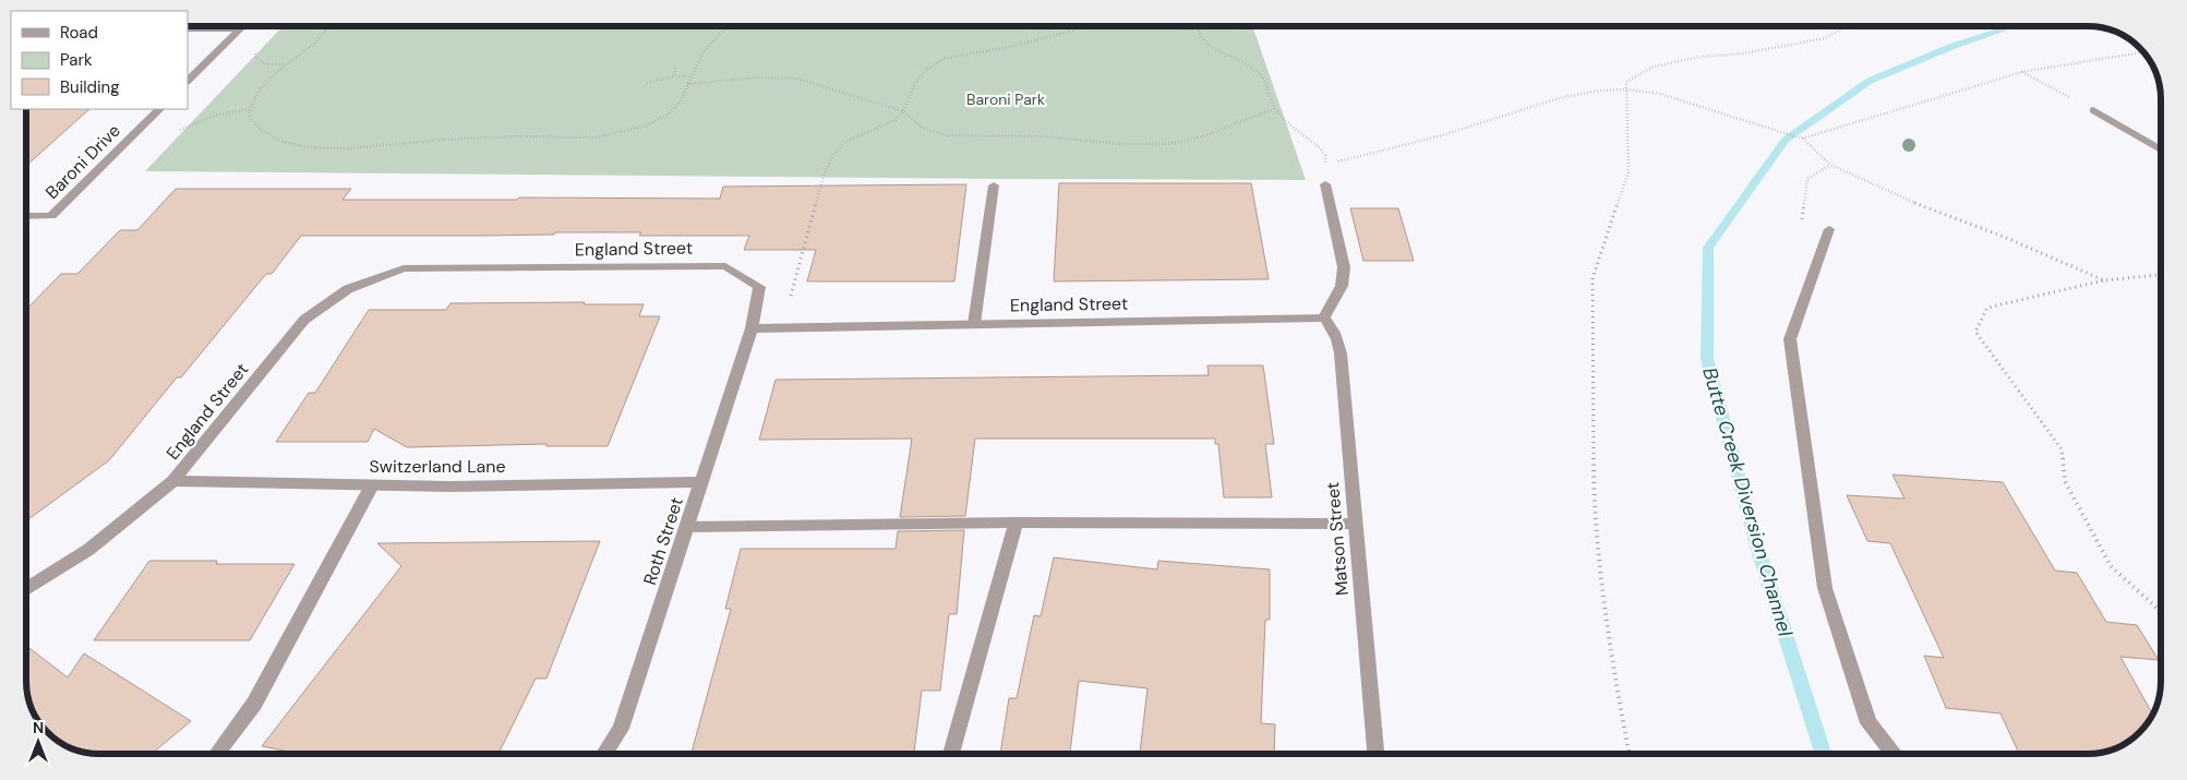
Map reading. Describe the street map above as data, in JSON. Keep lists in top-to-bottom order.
{
  "streets": {
    "street": [
      "Baroni Drive",
      "England Street",
      "Switzerland Lane",
      "Matson Street",
      "Roth Street"
    ]
  },
  "crossings": [
    ["England Street", "Switzerland Lane"],
    ["England Street", "Matson Street"],
    ["England Street", "Roth Street"],
    ["Switzerland Lane", "Roth Street"]
  ],
  "water": ["Butte Creek Diversion Channel"],
  "parks": ["Baroni Park"],
  "legend": ["Road", "Park", "Building"],
  "north": "top"
}
